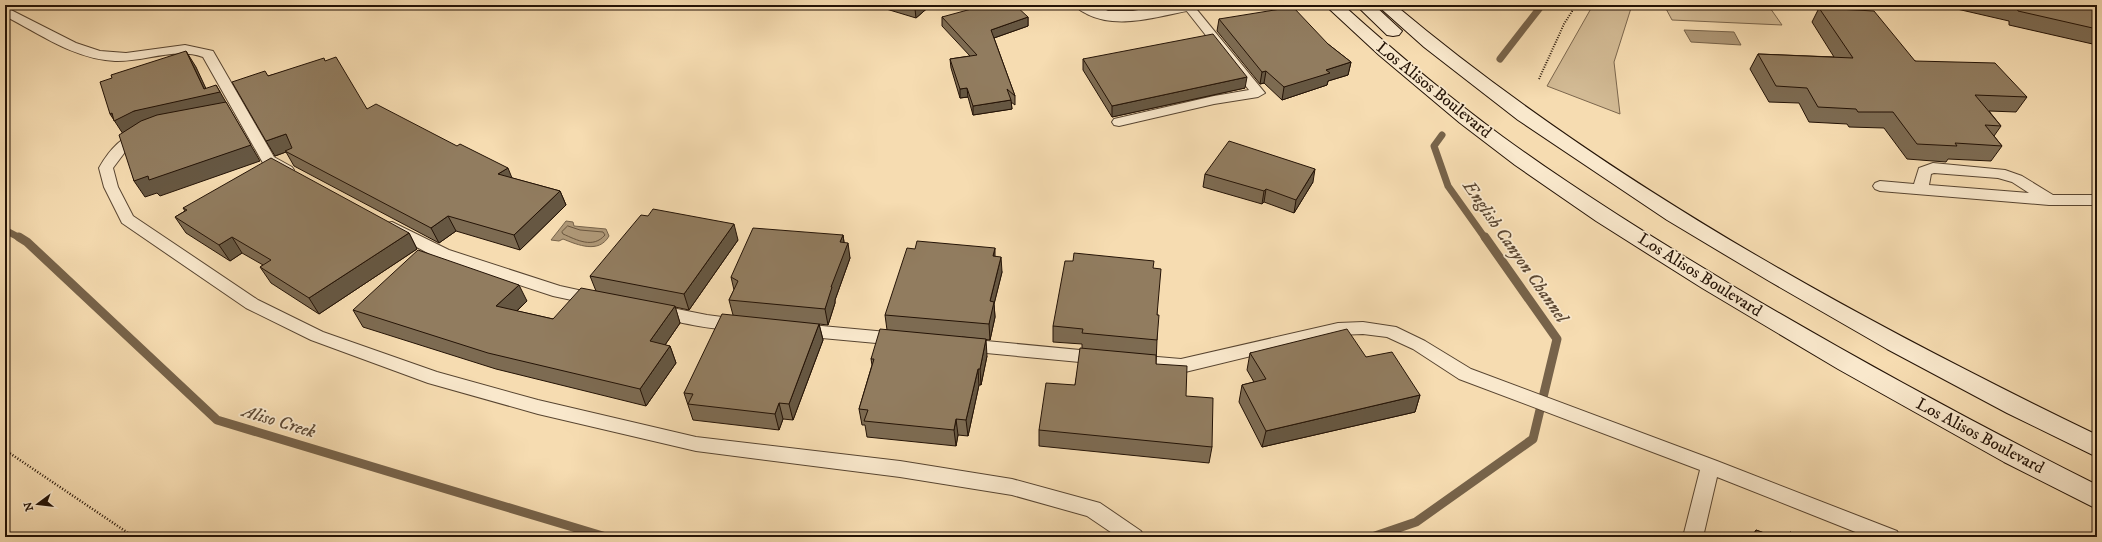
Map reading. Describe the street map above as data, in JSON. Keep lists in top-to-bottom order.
{
  "streets": {
    "main road": ["Los Alisos Boulevard"]
  },
  "water": ["English Canyon Channel", "Aliso Creek"],
  "north": "left"
}
